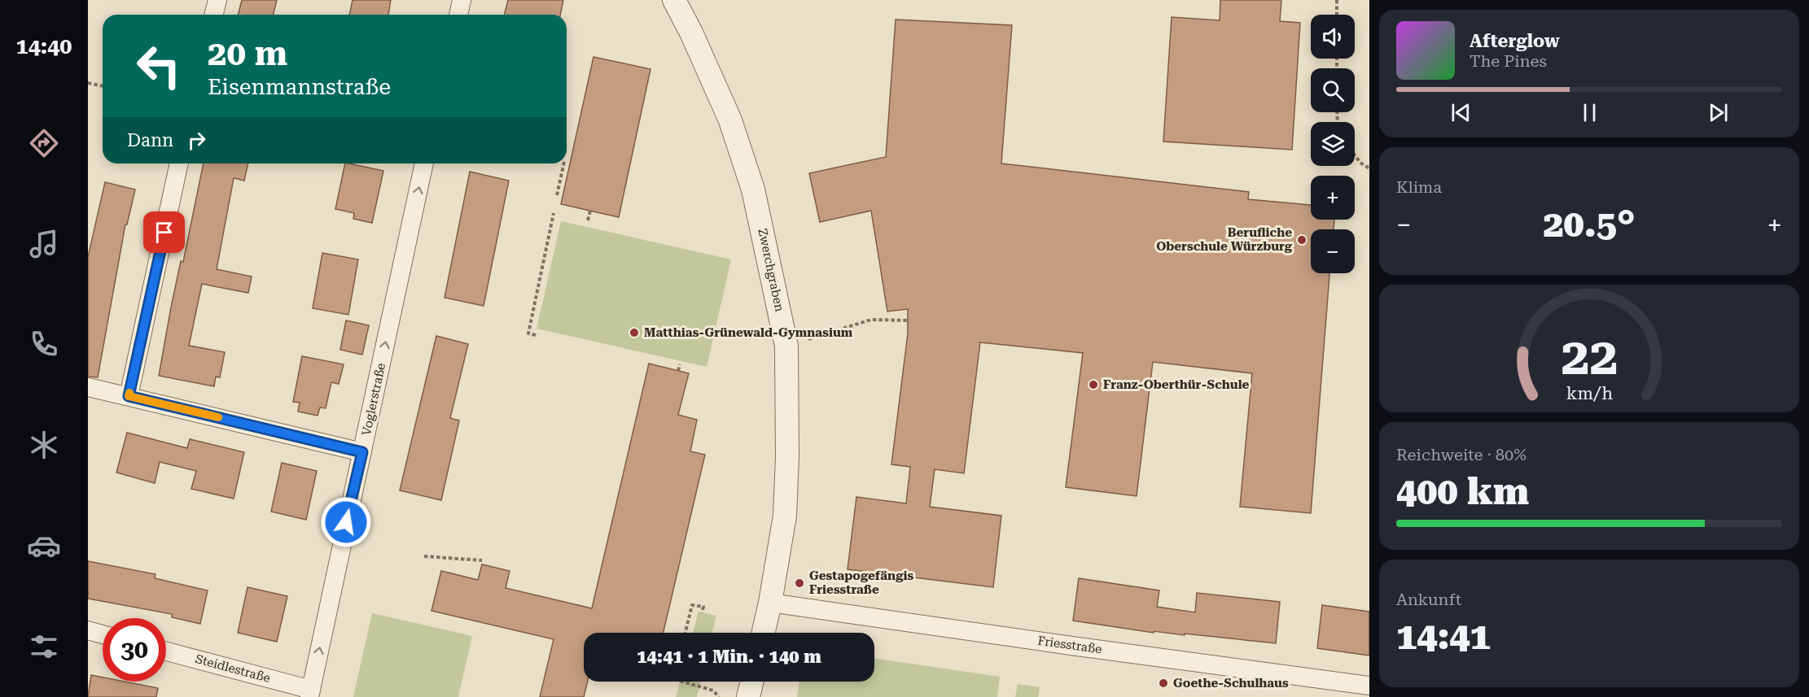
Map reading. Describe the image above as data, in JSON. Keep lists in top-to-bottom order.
{
  "streets": {
    "street": [
      "Zwerchgraben",
      "Voglerstraße",
      "Friesstraße",
      "Steidlestraße"
    ]
  },
  "crossings": [
    ["Zwerchgraben", "Friesstraße"],
    ["Voglerstraße", "Steidlestraße"]
  ],
  "one_way": ["Voglerstraße"],
  "places": [
    "Berufliche Oberschule Würzburg",
    "Matthias-Grünewald-Gymnasium",
    "Franz-Oberthür-Schule",
    "Gestapogefängis Friesstraße",
    "Goethe-Schulhaus"
  ],
  "page": {
    "tabs": "14:40",
    "map_buttons": ["+", "−"],
    "turn": ["20 m", "Eisenmannstraße"],
    "song": ["Afterglow", "The Pines"],
    "then": "Dann",
    "tile": [
      "Klima",
      ["Reichweite · 80%", "400 km"],
      ["Ankunft", "14:41"]
    ],
    "heat": ["−", "20.5°", "+"],
    "limit": "30",
    "trip": "14:41 · 1 Min. · 140 m",
    "gauge": ["22", "km/h"]
  }
}
